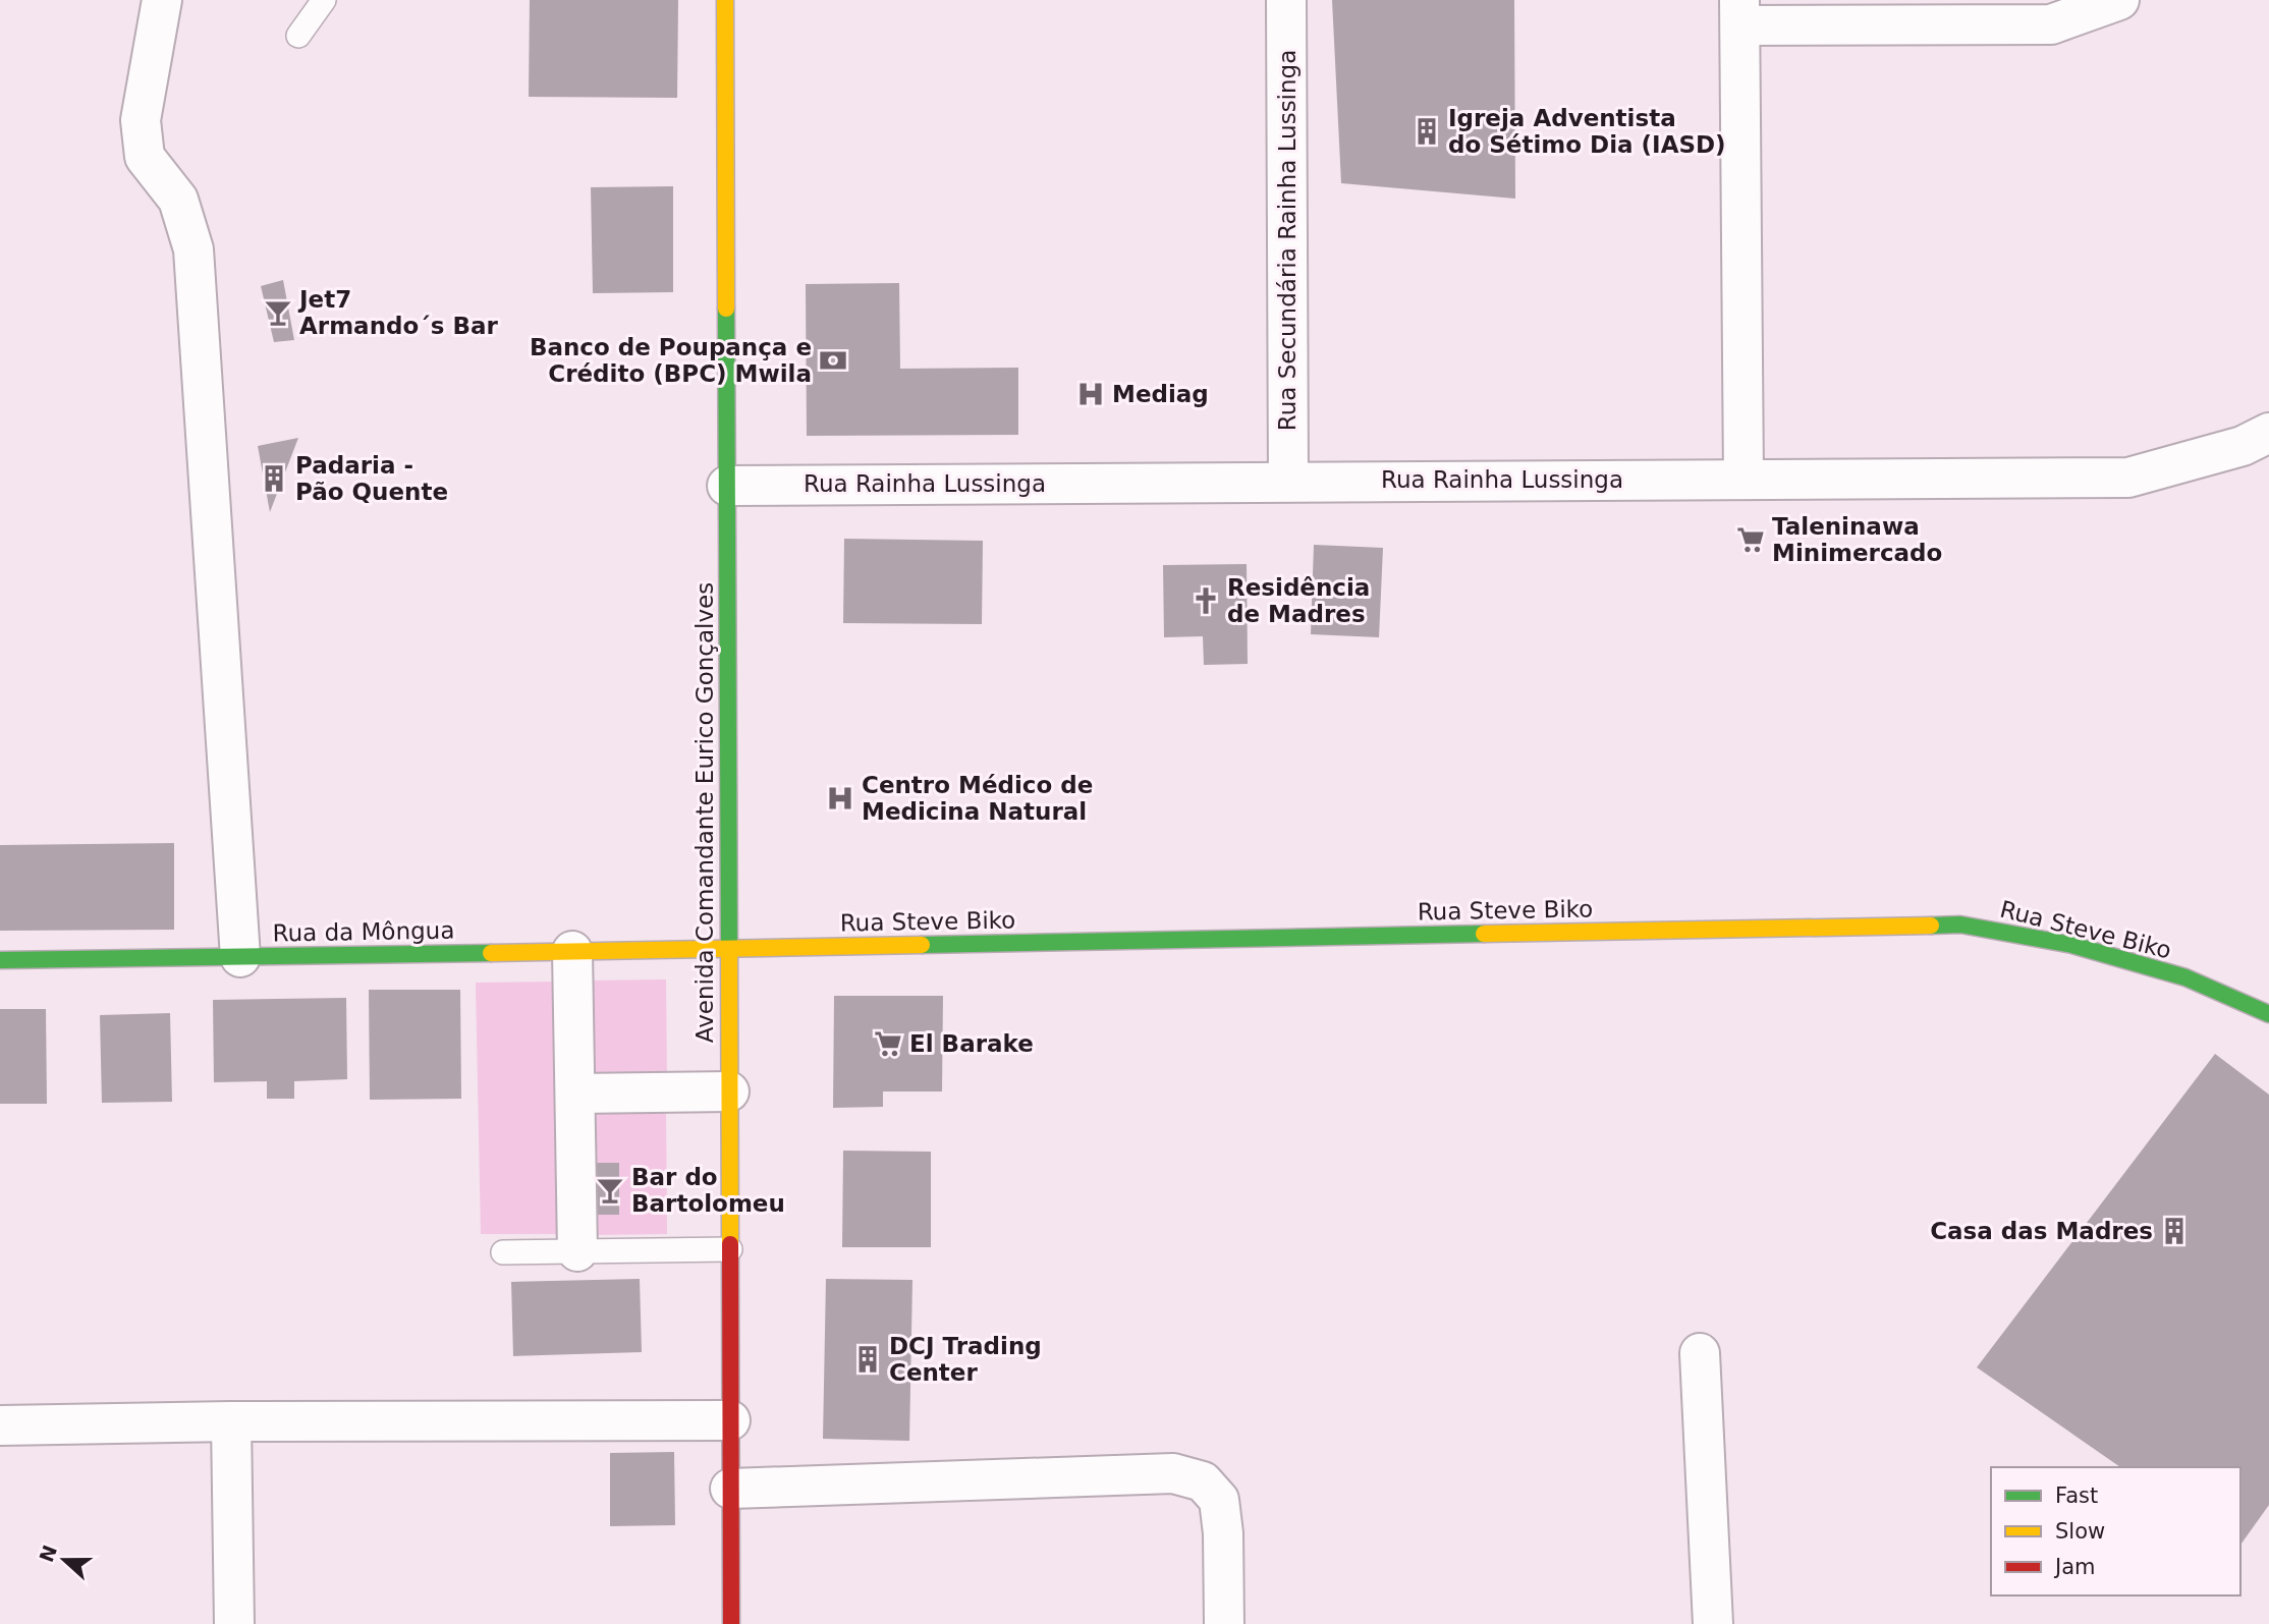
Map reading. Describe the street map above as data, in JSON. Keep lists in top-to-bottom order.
{
  "streets": {
    "street": [
      "Rua Secundária Rainha Lussinga",
      "Rua Rainha Lussinga",
      "Avenida Comandante Eurico Gonçalves",
      "Rua Steve Biko",
      "Rua da Môngua"
    ]
  },
  "crossings": [
    ["Rua Secundária Rainha Lussinga", "Rua Rainha Lussinga"],
    ["Rua Rainha Lussinga", "Avenida Comandante Eurico Gonçalves"],
    ["Avenida Comandante Eurico Gonçalves", "Rua Steve Biko"],
    ["Avenida Comandante Eurico Gonçalves", "Rua da Môngua"],
    ["Rua Steve Biko", "Rua da Môngua"]
  ],
  "places": {
    "building": [
      "Igreja Adventista do Sétimo Dia (IASD)",
      "Padaria - Pão Quente",
      "Casa das Madres",
      "DCJ Trading Center"
    ],
    "bar": ["Jet7 Armando´s Bar", "Bar do Bartolomeu"],
    "bank": ["Banco de Poupança e Crédito (BPC) Mwila"],
    "hospital": ["Mediag", "Centro Médico de Medicina Natural"],
    "supermarket": ["Taleninawa Minimercado", "El Barake"],
    "church": ["Residência de Madres"]
  },
  "legend": ["Fast", "Slow", "Jam"],
  "north": "left"
}
